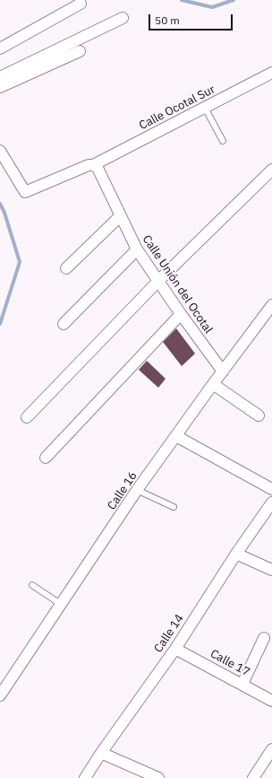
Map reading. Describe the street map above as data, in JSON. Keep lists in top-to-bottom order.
{
  "streets": {
    "street": [
      "Calle Ocotal Sur",
      "Calle Unión del Ocotal",
      "Calle 16",
      "Calle 14",
      "Calle 17"
    ]
  },
  "crossings": [
    ["Calle Ocotal Sur", "Calle Unión del Ocotal"],
    ["Calle Unión del Ocotal", "Calle 16"],
    ["Calle 14", "Calle 17"]
  ],
  "scale_bar": "50 m"
}
